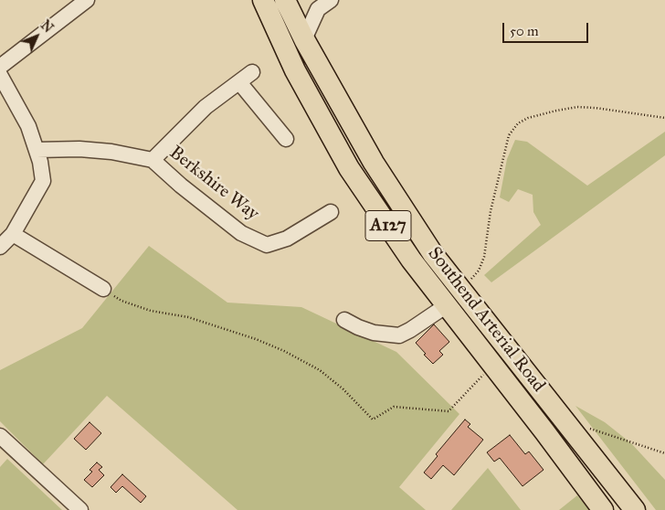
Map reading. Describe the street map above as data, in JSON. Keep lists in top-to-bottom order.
{
  "streets": {
    "highway": ["A127", "Southend Arterial Road"],
    "street": ["Berkshire Way"]
  },
  "scale_bar": "50 m",
  "north": "top right"
}
